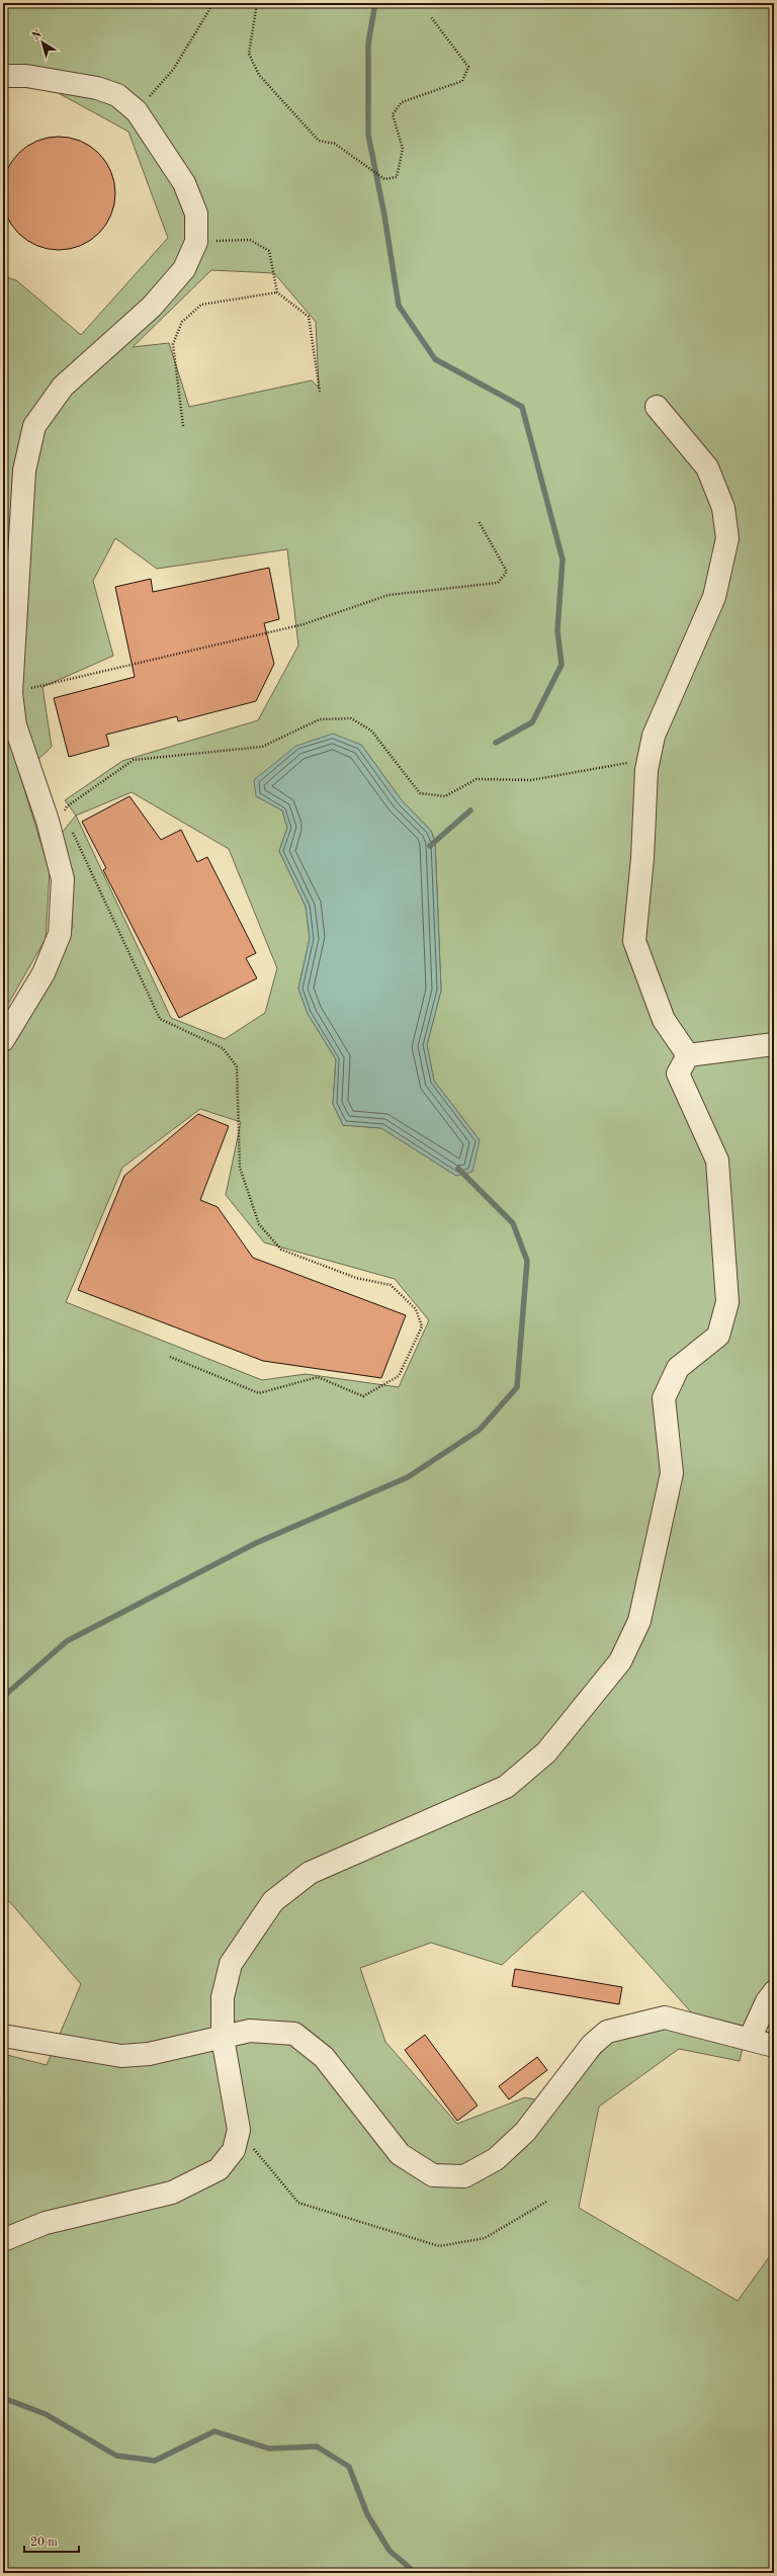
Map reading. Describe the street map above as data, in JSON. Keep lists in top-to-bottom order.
{
  "scale_bar": "20 m",
  "north": "top left"
}
